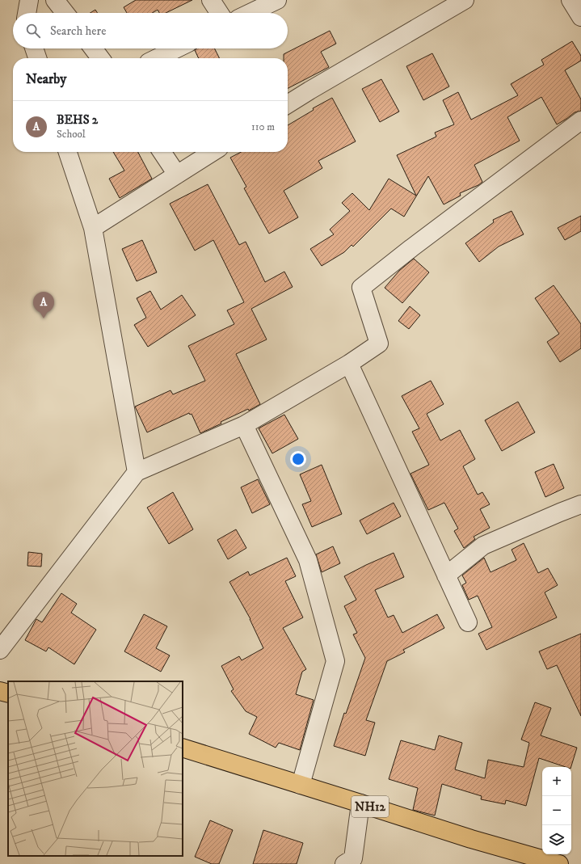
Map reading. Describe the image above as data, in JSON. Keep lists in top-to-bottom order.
{
  "streets": {
    "highway": ["NH12"]
  },
  "page": {
    "search": "Search here",
    "heading": "Nearby",
    "list": [
      {
        "mark": "A",
        "name": "BEHS 2",
        "note": "School",
        "value": "110 m"
      }
    ],
    "pins": "A",
    "map_buttons": ["+", "−"]
  }
}
